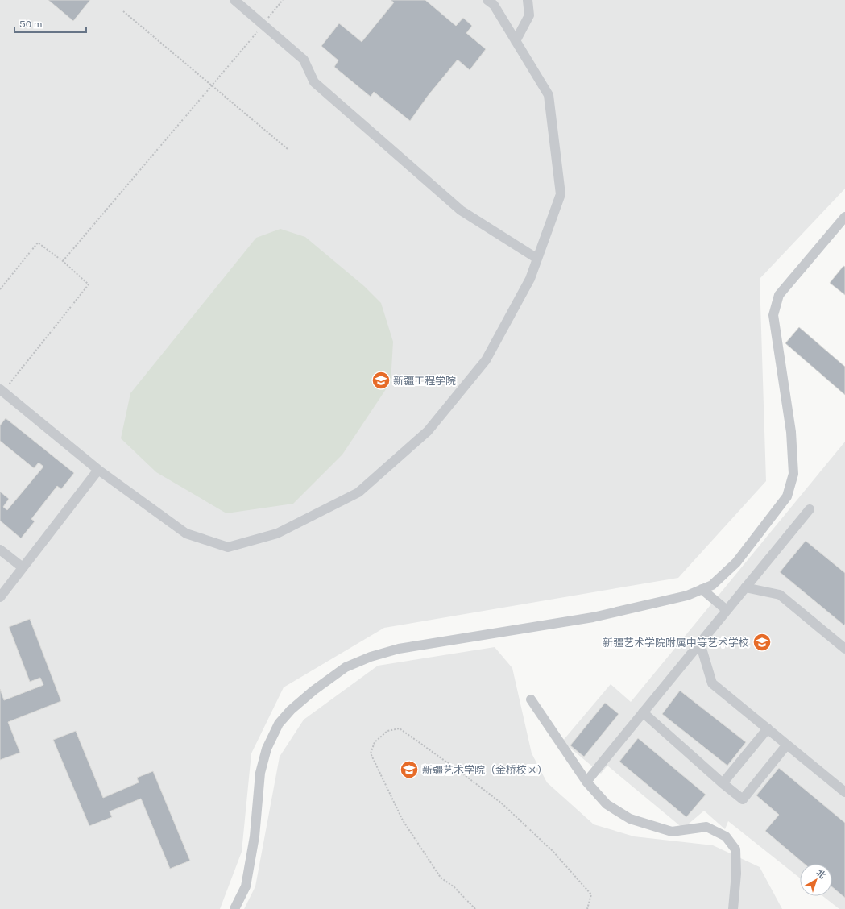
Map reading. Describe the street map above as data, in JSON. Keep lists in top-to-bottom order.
{
  "places": {
    "school or university": ["新疆工程学院", "新疆艺术学院附属中等艺术学校", "新疆艺术学院（金桥校区）"]
  },
  "scale_bar": "50 m",
  "north": "top right"
}
